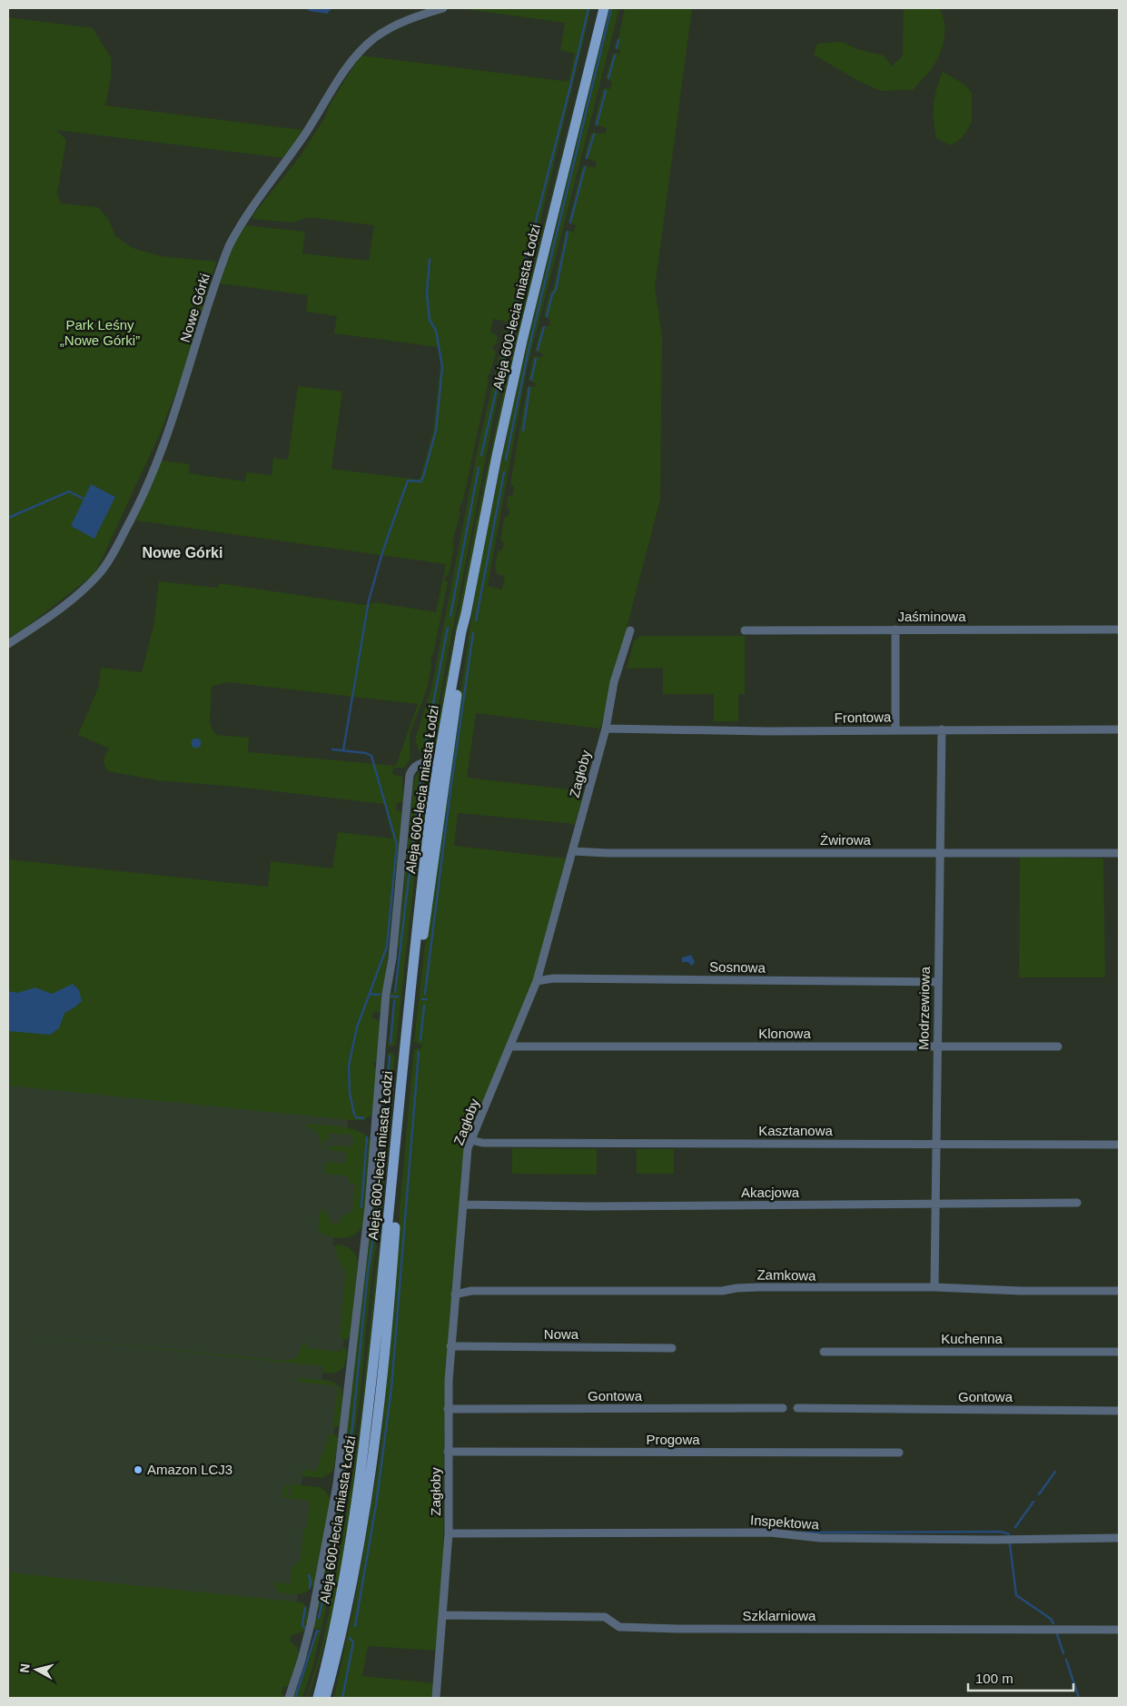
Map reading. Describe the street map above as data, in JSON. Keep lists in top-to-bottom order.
{
  "streets": {
    "main road": ["Aleja 600-lecia miasta Łodzi"],
    "street": [
      "Nowe Górki",
      "Jaśminowa",
      "Frontowa",
      "Zagłoby",
      "Żwirowa",
      "Sosnowa",
      "Modrzewiowa",
      "Klonowa",
      "Kasztanowa",
      "Akacjowa",
      "Zamkowa",
      "Nowa",
      "Kuchenna",
      "Gontowa",
      "Progowa",
      "Inspektowa",
      "Szklarniowa"
    ]
  },
  "crossings": [
    ["Frontowa", "Zagłoby"],
    ["Frontowa", "Modrzewiowa"],
    ["Zagłoby", "Żwirowa"],
    ["Zagłoby", "Sosnowa"],
    ["Zagłoby", "Klonowa"],
    ["Zagłoby", "Kasztanowa"],
    ["Zagłoby", "Akacjowa"],
    ["Zagłoby", "Zamkowa"],
    ["Zagłoby", "Nowa"],
    ["Zagłoby", "Gontowa"],
    ["Zagłoby", "Progowa"],
    ["Zagłoby", "Inspektowa"],
    ["Zagłoby", "Szklarniowa"],
    ["Żwirowa", "Modrzewiowa"],
    ["Sosnowa", "Modrzewiowa"],
    ["Modrzewiowa", "Klonowa"],
    ["Modrzewiowa", "Kasztanowa"],
    ["Modrzewiowa", "Akacjowa"],
    ["Modrzewiowa", "Zamkowa"]
  ],
  "districts": ["Nowe Górki"],
  "parks": ["Park Leśny „Nowe Górki”"],
  "places": ["Amazon LCJ3"],
  "scale_bar": "100 m",
  "north": "left"
}
